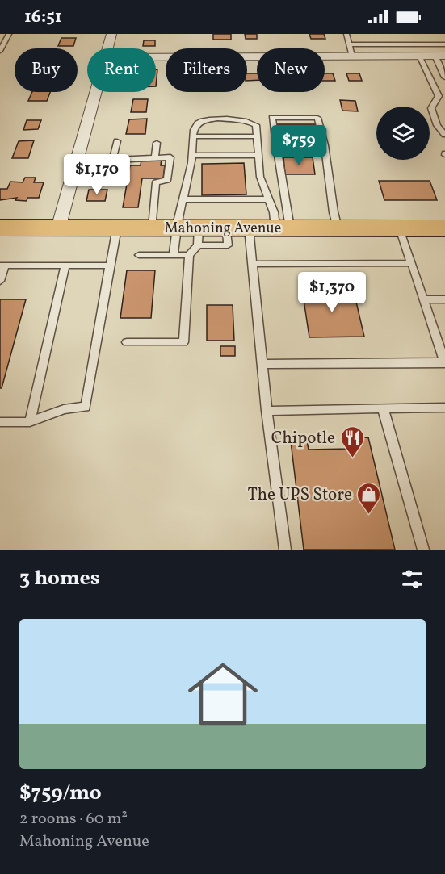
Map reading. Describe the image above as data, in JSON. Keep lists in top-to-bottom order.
{
  "streets": {
    "main road": ["Mahoning Avenue"]
  },
  "places": {
    "restaurant": ["Chipotle"],
    "shop": ["The UPS Store"]
  },
  "page": {
    "status": "16:51",
    "chip": [
      "Buy",
      "Rent",
      "Filters",
      "New"
    ],
    "price": ["$759", "$1,170", "$1,370"],
    "heading": "3 homes",
    "list": [
      {
        "name": "$759/mo",
        "note": "2 rooms · 60 m² · Mahoning Avenue"
      }
    ]
  }
}
